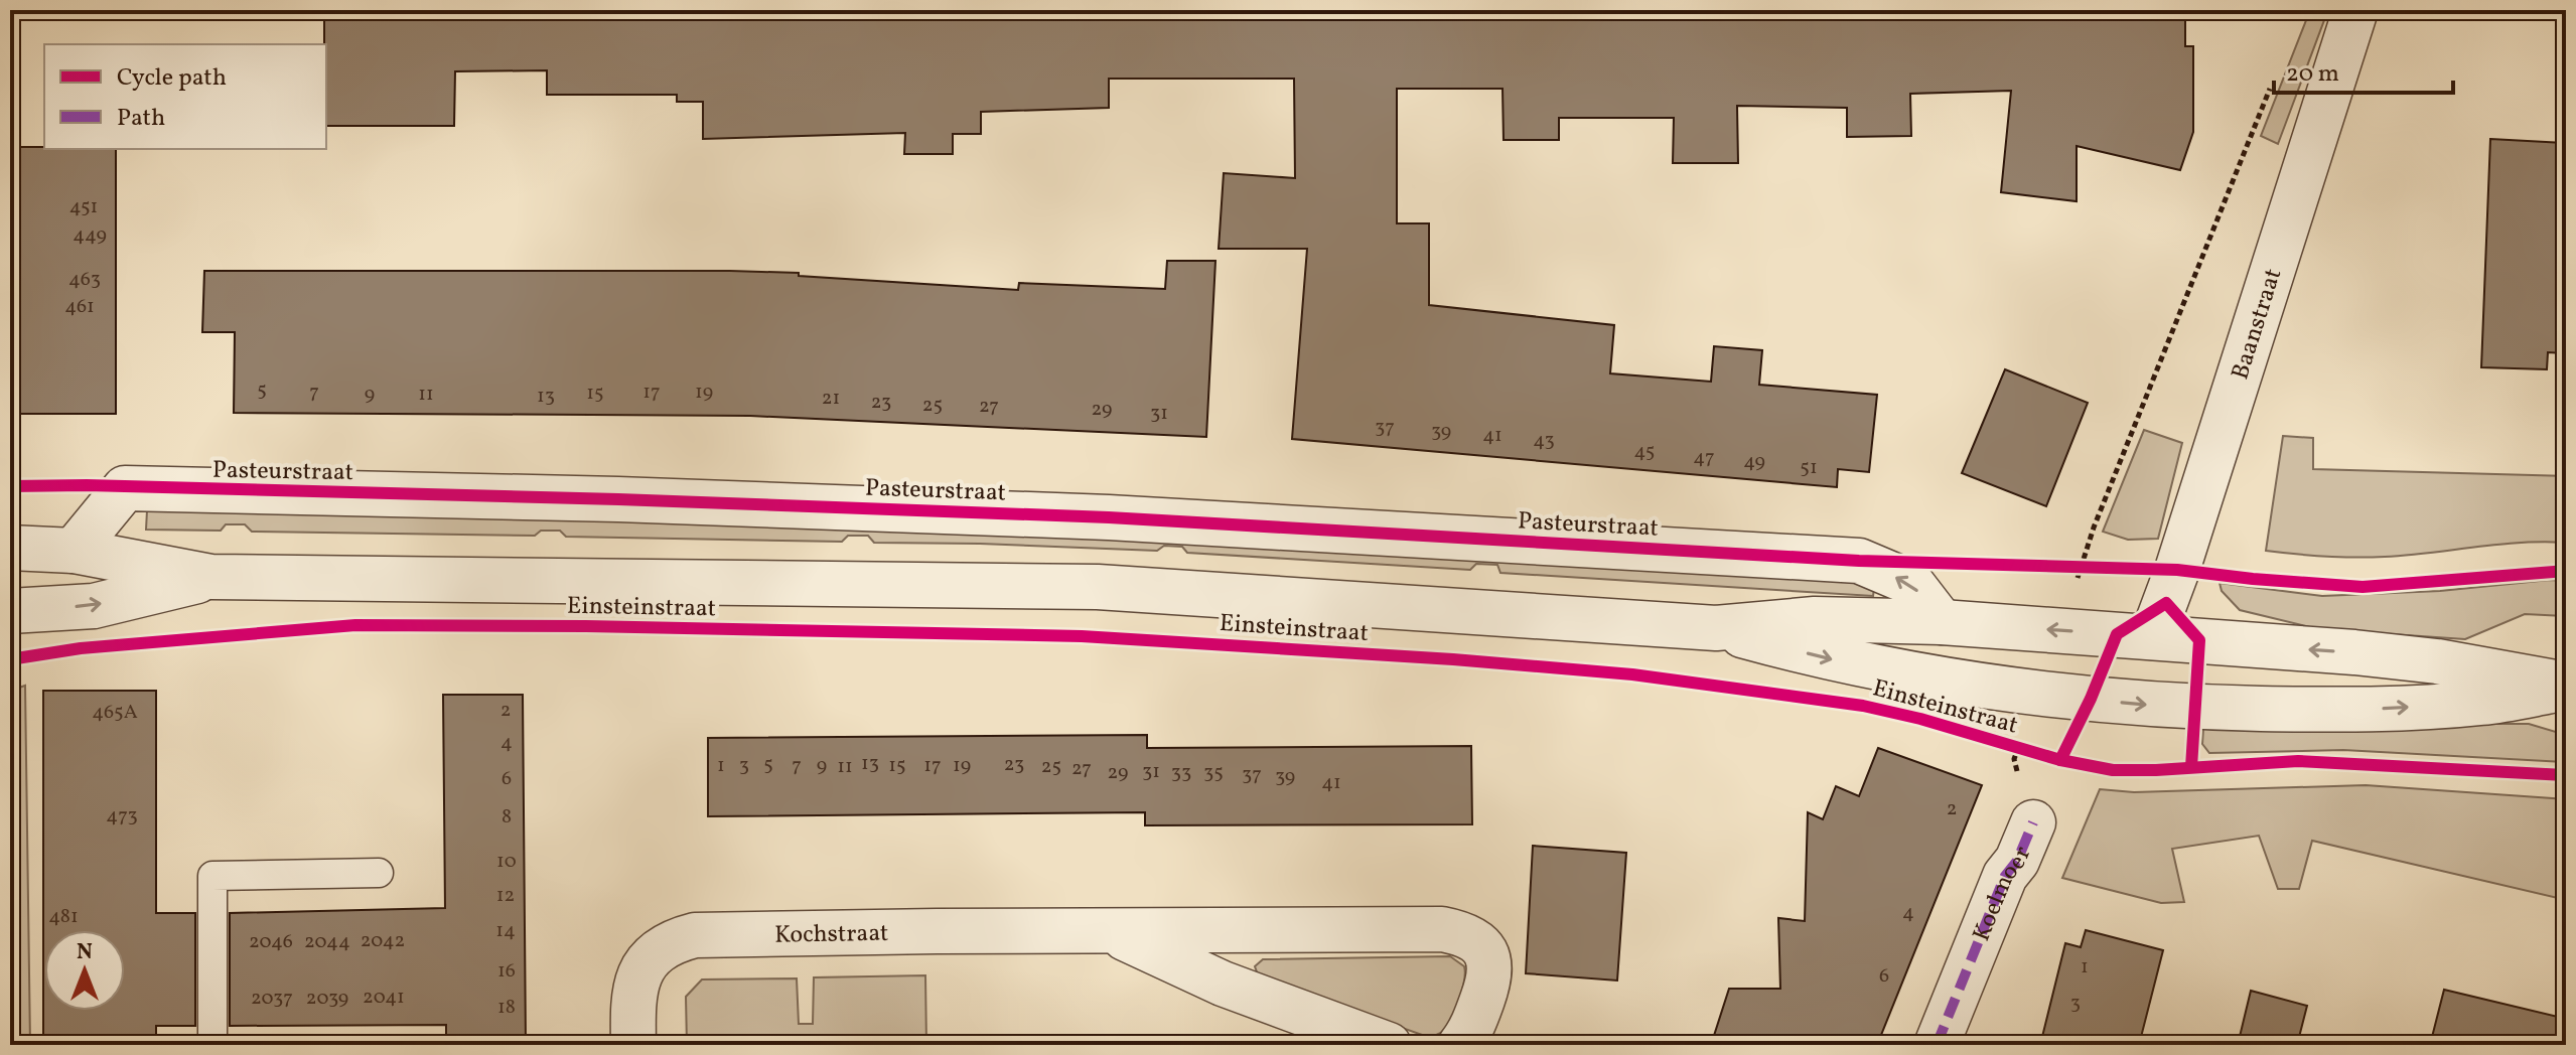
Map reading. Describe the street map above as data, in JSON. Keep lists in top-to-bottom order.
{
  "streets": {
    "street": [
      "Baanstraat",
      "Pasteurstraat",
      "Einsteinstraat",
      "Koelmoer",
      "Kochstraat"
    ]
  },
  "crossings": [
    ["Baanstraat", "Einsteinstraat"],
    ["Pasteurstraat", "Einsteinstraat"]
  ],
  "one_way": ["Pasteurstraat"],
  "house_numbers": [
    "451",
    "449",
    "463",
    "461",
    "5",
    "7",
    "17",
    "19",
    "15",
    "9",
    "11",
    "13",
    "21",
    "23",
    "25",
    "27",
    "29",
    "31",
    "37",
    "39",
    "41",
    "43",
    "45",
    "47",
    "49",
    "51",
    "2",
    "465A",
    "4",
    "13",
    "5",
    "23",
    "1",
    "3",
    "7",
    "9",
    "15",
    "17",
    "19",
    "11",
    "25",
    "27",
    "31",
    "29",
    "33",
    "35",
    "37",
    "39",
    "6",
    "41",
    "2",
    "473",
    "8",
    "10",
    "12",
    "4",
    "481",
    "14",
    "2042",
    "2046",
    "2044",
    "1",
    "16",
    "6",
    "2041",
    "2037",
    "2039",
    "3",
    "18"
  ],
  "legend": ["Cycle path", "Path"],
  "scale_bar": "20 m",
  "north": "top"
}
